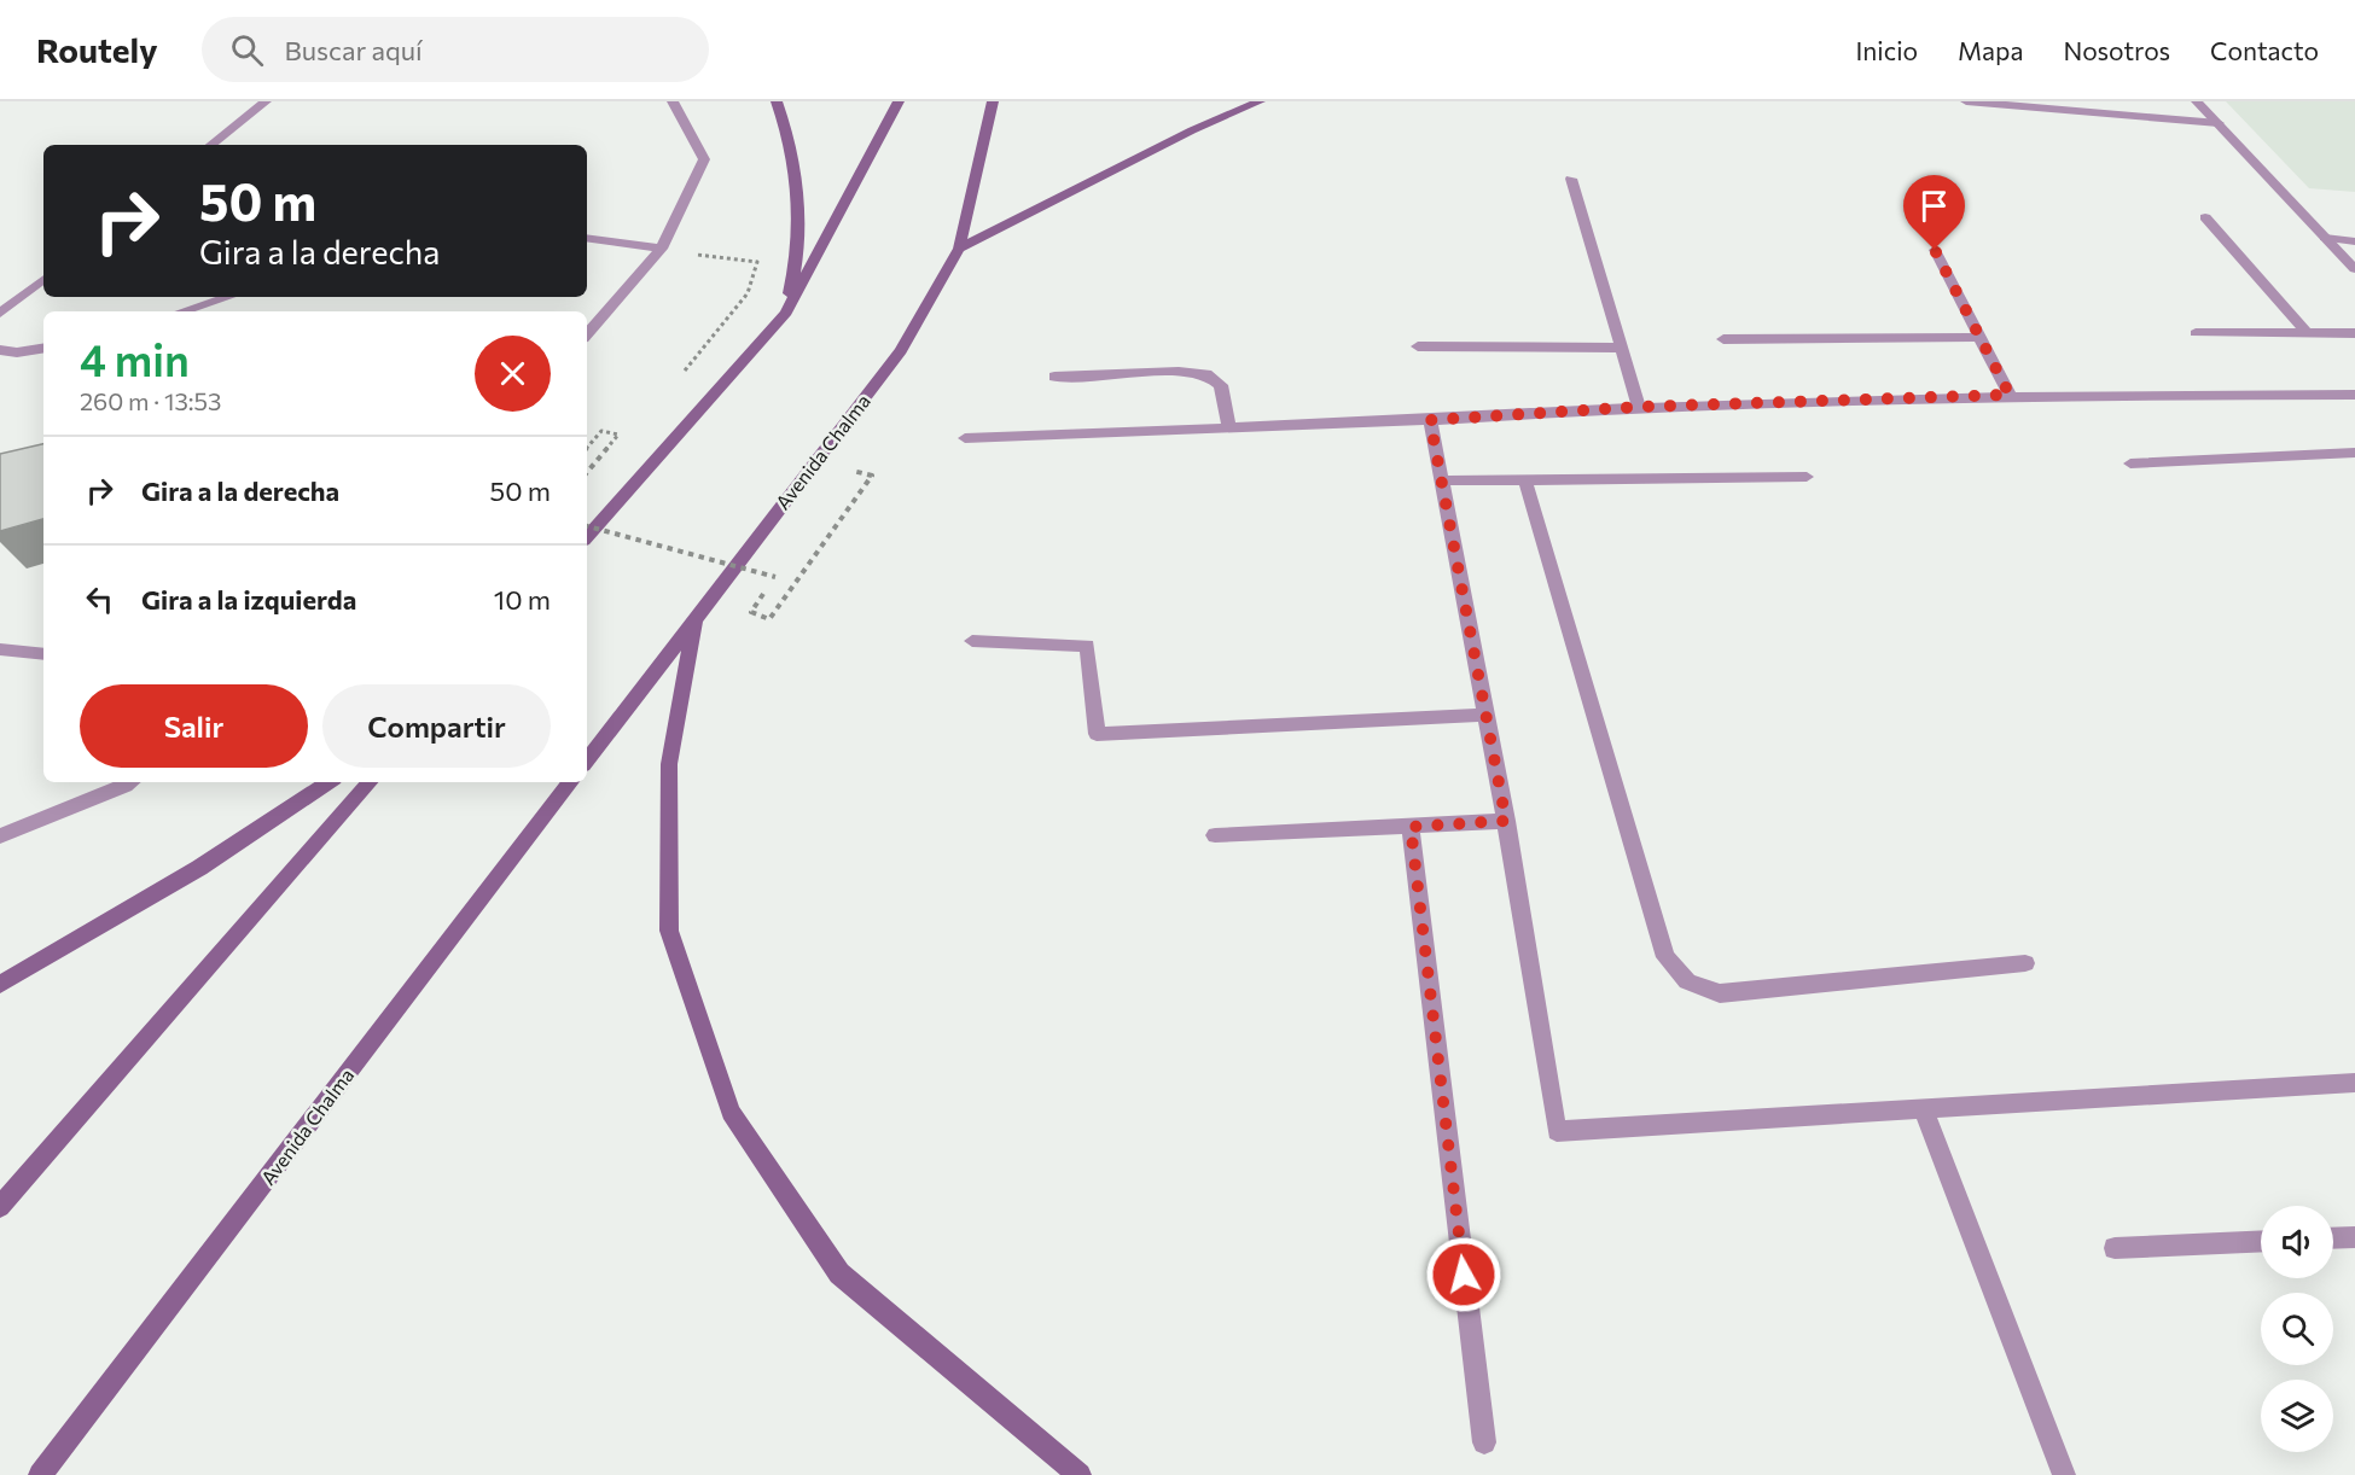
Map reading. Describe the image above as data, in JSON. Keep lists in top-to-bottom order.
{
  "streets": {
    "main road": ["Avenida Chalma"]
  },
  "page": {
    "header": "Routely",
    "search": "Buscar aquí",
    "nav": [
      "Inicio",
      "Mapa",
      "Nosotros",
      "Contacto"
    ],
    "turn": ["50 m", "Gira a la derecha"],
    "heading": ["4 min", "260 m · 13:53"],
    "list": [
      {
        "name": "Gira a la derecha",
        "value": "50 m"
      },
      {
        "name": "Gira a la izquierda",
        "value": "10 m"
      }
    ],
    "buttons": ["Salir", "Compartir"]
  }
}
